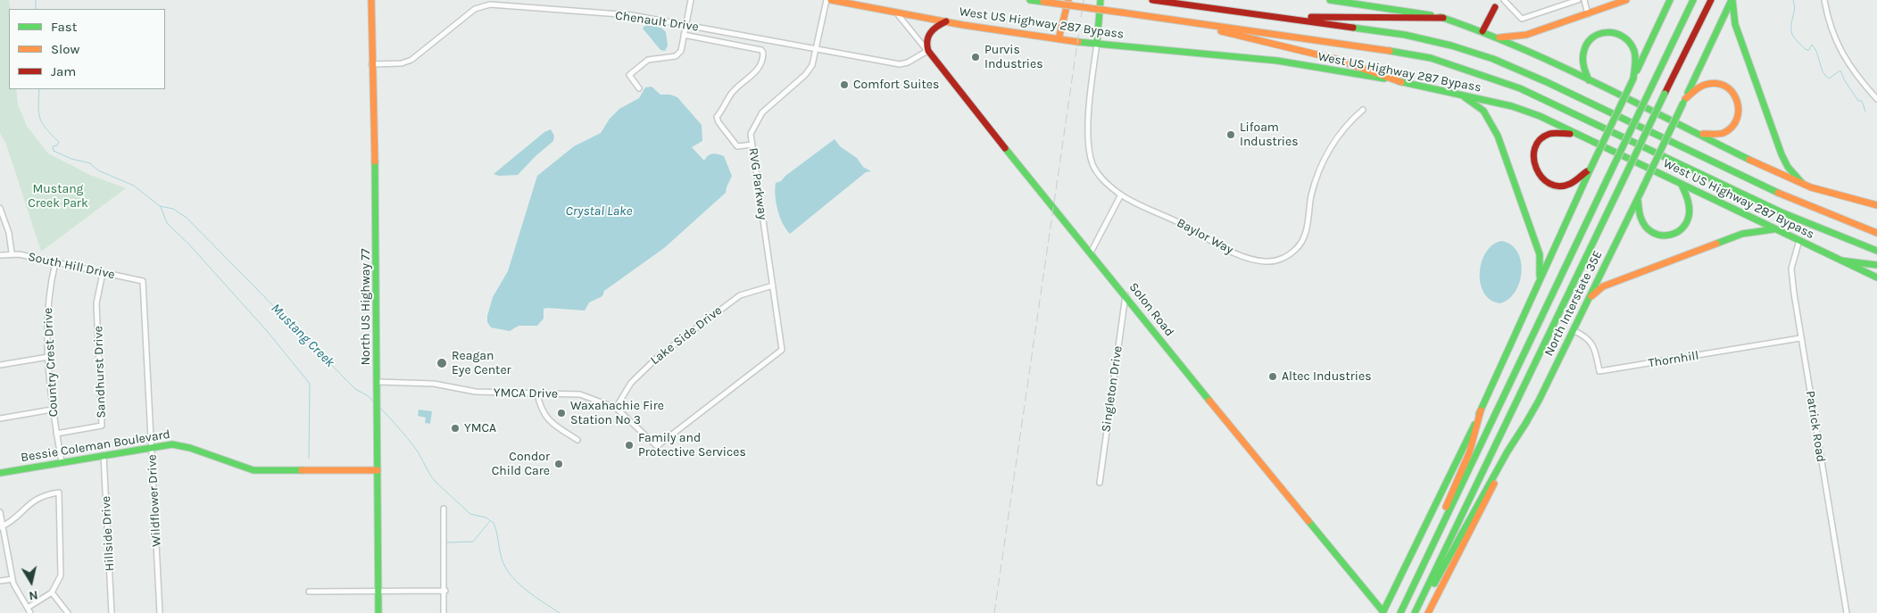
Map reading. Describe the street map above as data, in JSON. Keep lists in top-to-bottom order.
{
  "streets": {
    "main road": [
      "West US Highway 287 Bypass",
      "North Interstate 35E",
      "North US Highway 77",
      "Solon Road",
      "Bessie Coleman Boulevard"
    ],
    "street": [
      "Chenault Drive",
      "RVG Parkway",
      "Baylor Way",
      "South Hill Drive",
      "Lake Side Drive",
      "Thornhill",
      "Country Crest Drive",
      "Sandhurst Drive",
      "Singleton Drive",
      "YMCA Drive",
      "Patrick Road",
      "Wildflower Drive",
      "Hillside Drive"
    ]
  },
  "crossings": [
    ["Chenault Drive", "RVG Parkway"],
    ["Chenault Drive", "North US Highway 77"],
    ["Chenault Drive", "Solon Road"],
    ["West US Highway 287 Bypass", "Baylor Way"],
    ["West US Highway 287 Bypass", "Patrick Road"],
    ["RVG Parkway", "Lake Side Drive"],
    ["RVG Parkway", "YMCA Drive"],
    ["South Hill Drive", "Country Crest Drive"],
    ["South Hill Drive", "Sandhurst Drive"],
    ["South Hill Drive", "Wildflower Drive"],
    ["North Interstate 35E", "Thornhill"],
    ["North US Highway 77", "YMCA Drive"],
    ["North US Highway 77", "Bessie Coleman Boulevard"],
    ["Solon Road", "Singleton Drive"],
    ["Lake Side Drive", "YMCA Drive"],
    ["Thornhill", "Patrick Road"],
    ["Country Crest Drive", "Sandhurst Drive"],
    ["Country Crest Drive", "Bessie Coleman Boulevard"],
    ["Bessie Coleman Boulevard", "Wildflower Drive"],
    ["Bessie Coleman Boulevard", "Hillside Drive"]
  ],
  "water": ["Crystal Lake", "Mustang Creek"],
  "parks": ["Mustang Creek Park"],
  "places": [
    "Purvis Industries",
    "Comfort Suites",
    "Lifoam Industries",
    "Reagan Eye Center",
    "Altec Industries",
    "Waxahachie Fire Station No 3",
    "YMCA",
    "Family and Protective Services",
    "Condor Child Care"
  ],
  "legend": ["Fast", "Slow", "Jam"],
  "north": "bottom"
}
